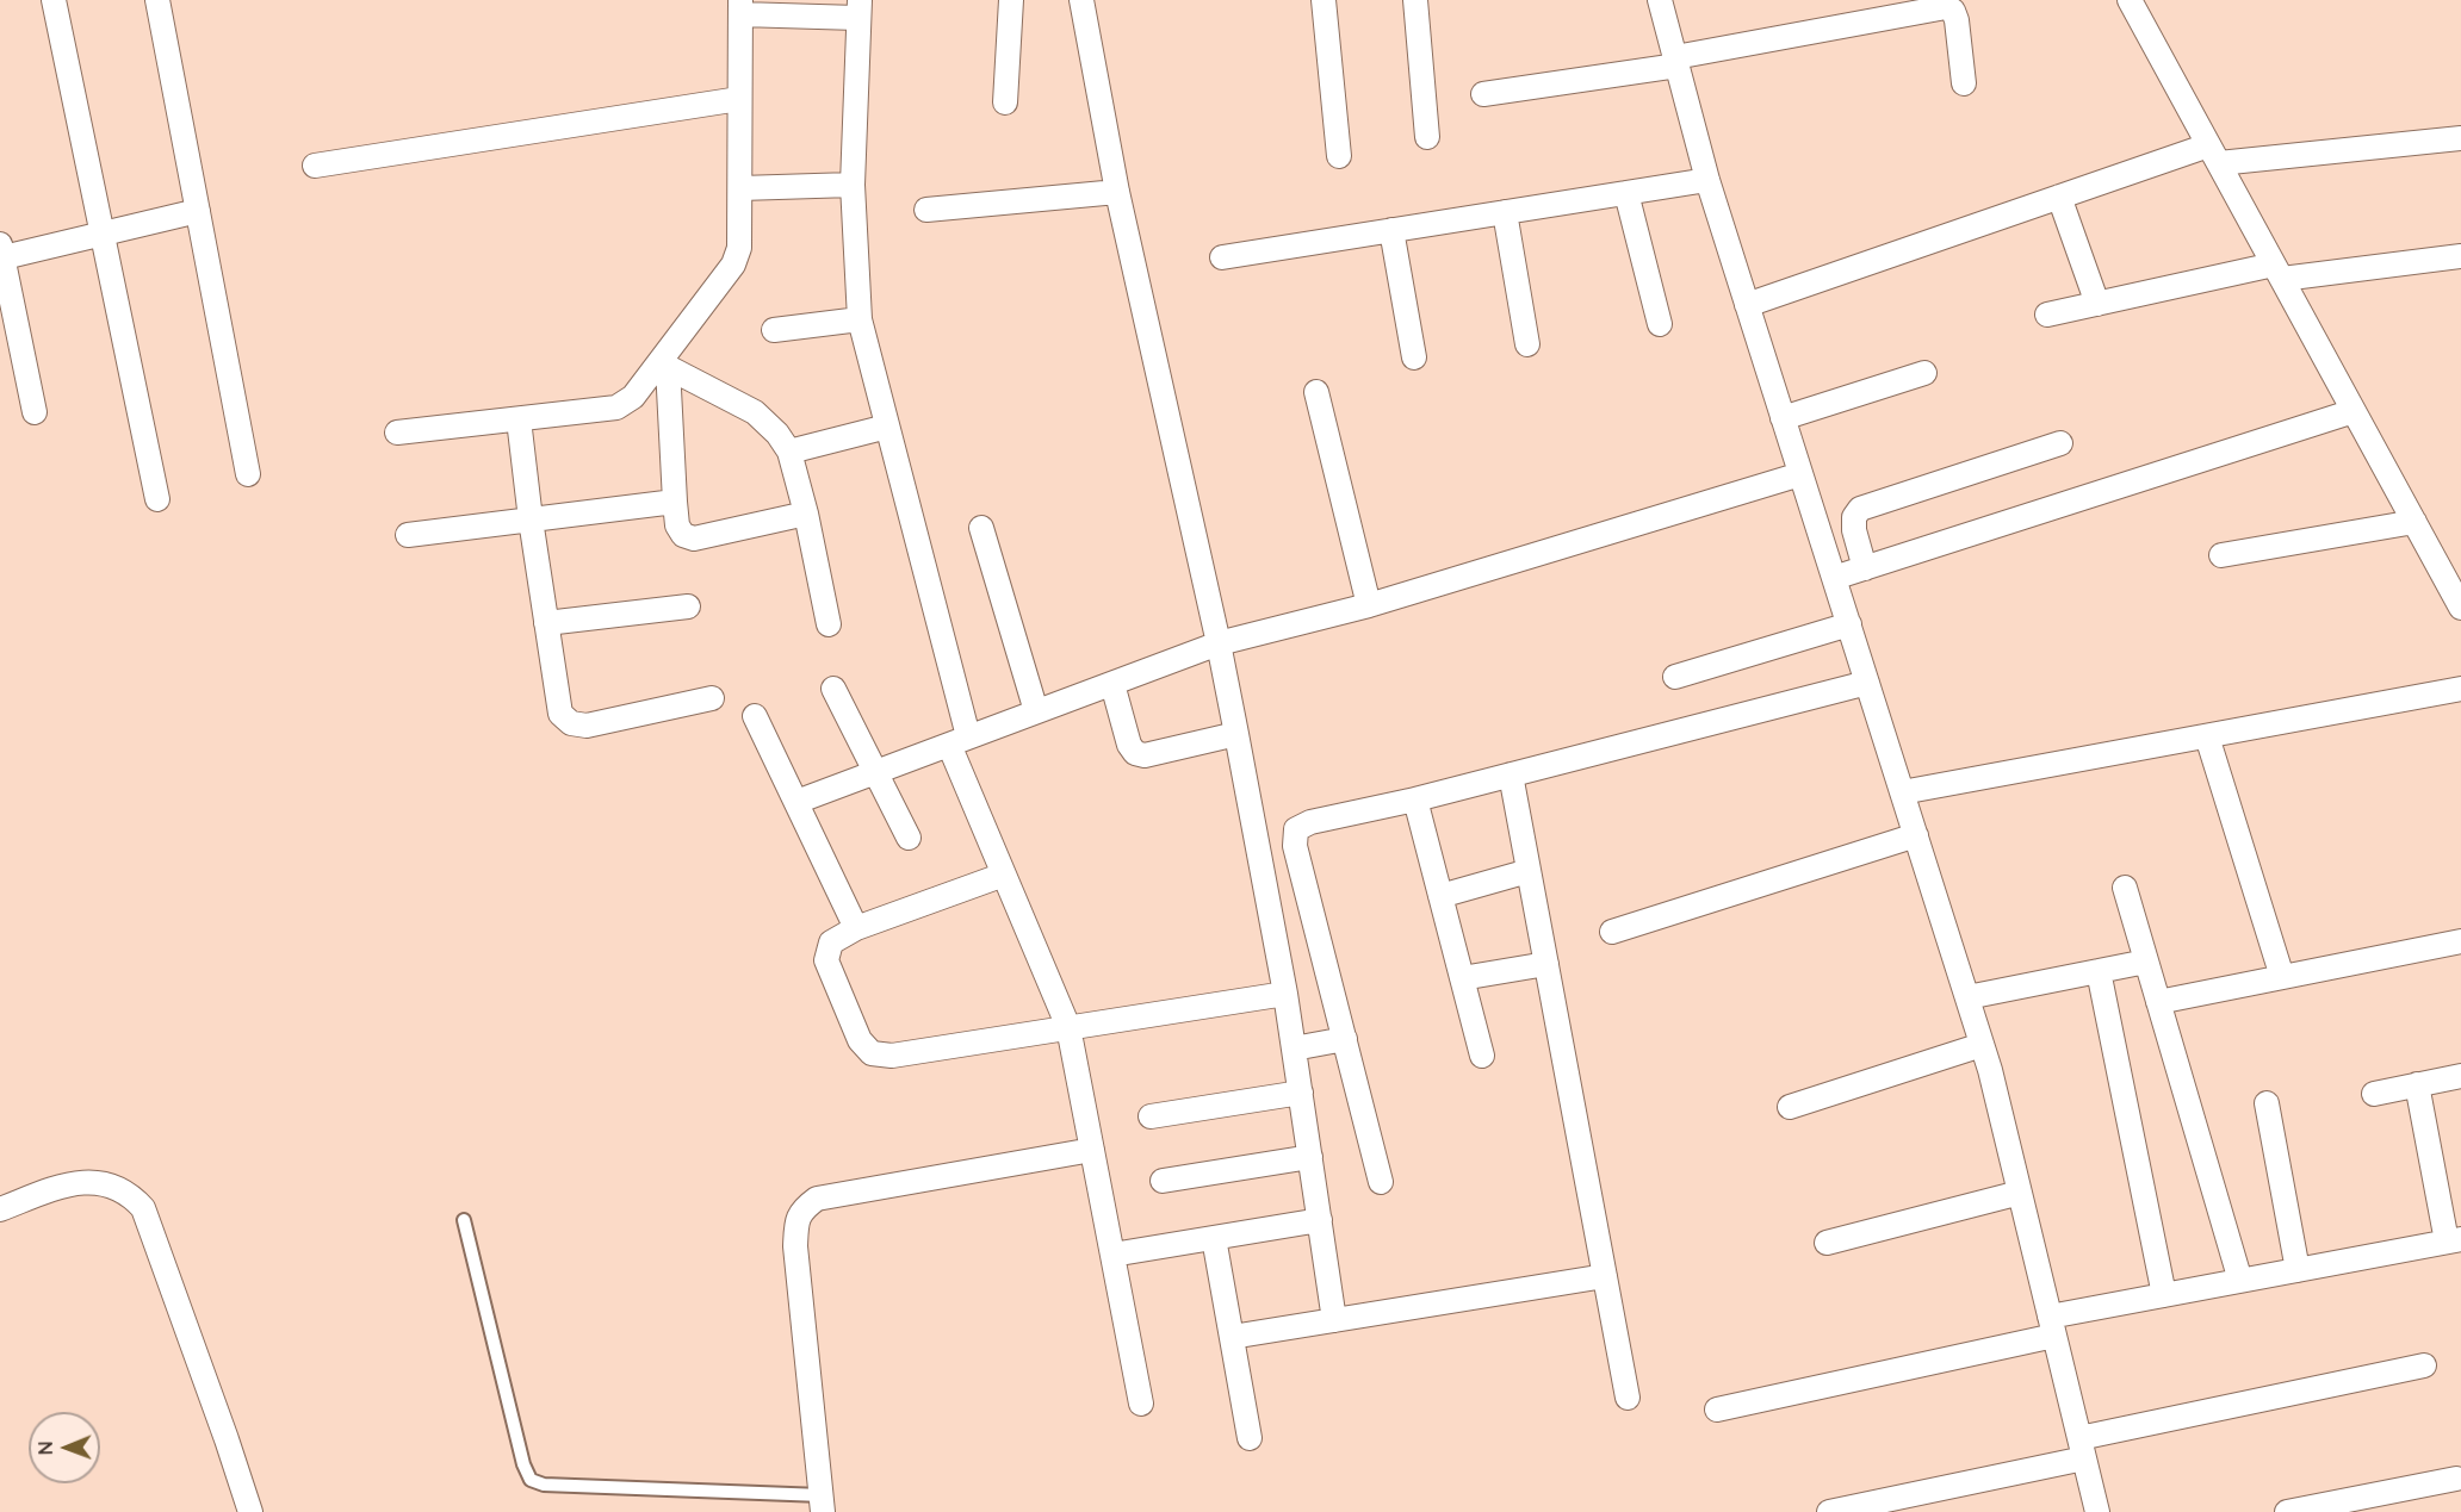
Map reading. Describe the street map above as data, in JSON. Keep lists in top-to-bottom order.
{
  "north": "left"
}
